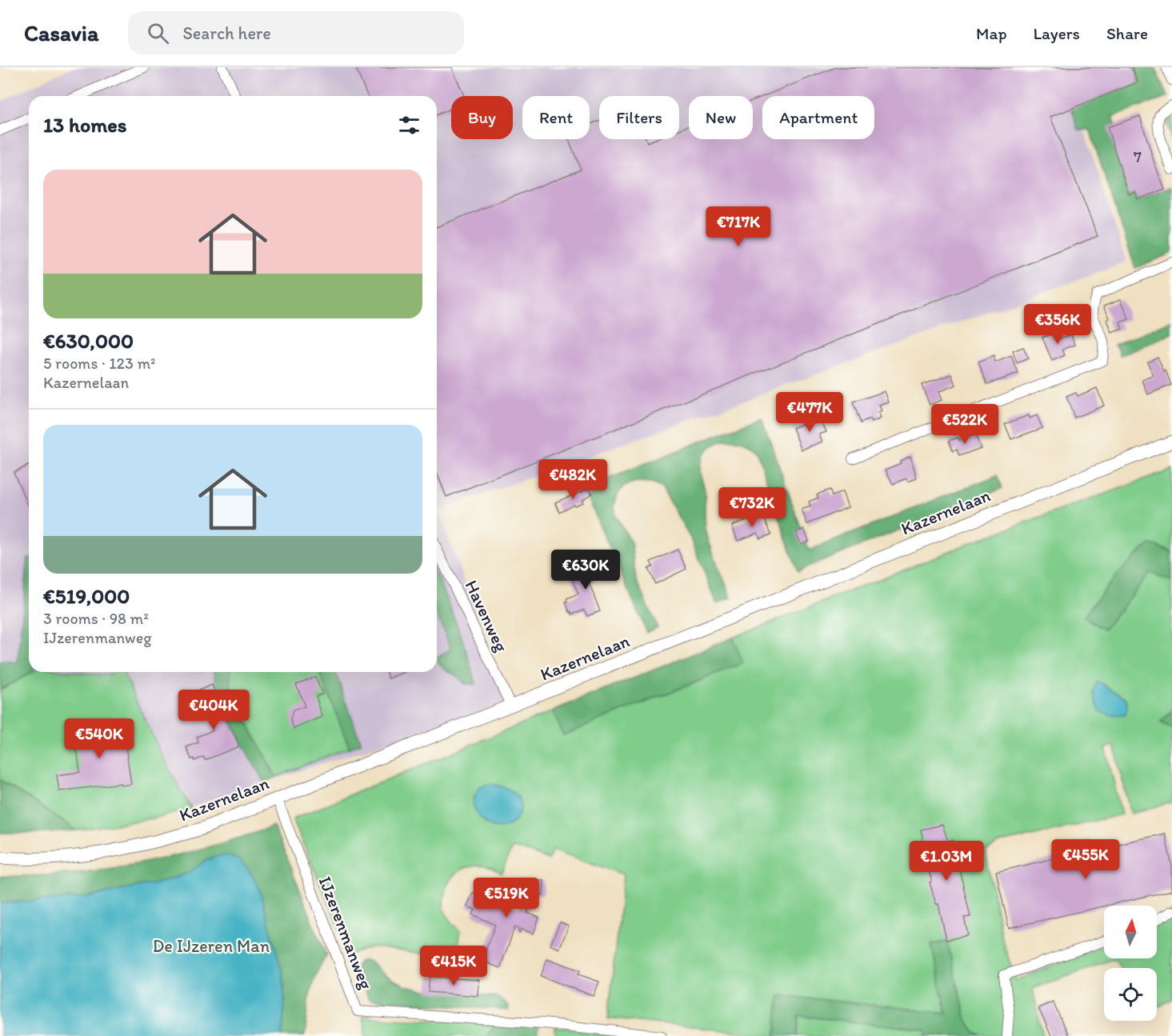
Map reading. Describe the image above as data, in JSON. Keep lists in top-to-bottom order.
{
  "streets": {
    "street": ["Kazernelaan", "Havenweg", "IJzerenmanweg"]
  },
  "crossings": [
    ["Kazernelaan", "Havenweg"],
    ["Kazernelaan", "IJzerenmanweg"]
  ],
  "parks": ["De IJzeren Man"],
  "house_numbers": ["7"],
  "north": "top",
  "page": {
    "header": "Casavia",
    "search": "Search here",
    "nav": ["Map", "Layers", "Share"],
    "chip": [
      "Buy",
      "Rent",
      "Filters",
      "New",
      "Apartment"
    ],
    "heading": "13 homes",
    "list": [
      {
        "name": "€630,000",
        "note": "5 rooms · 123 m² · Kazernelaan"
      },
      {
        "name": "€519,000",
        "note": "3 rooms · 98 m² · IJzerenmanweg"
      }
    ],
    "price": [
      "€717K",
      "€356K",
      "€477K",
      "€522K",
      "€482K",
      "€732K",
      "€630K",
      "€404K",
      "€540K",
      "€455K",
      "€1.03M",
      "€519K",
      "€415K"
    ]
  }
}
